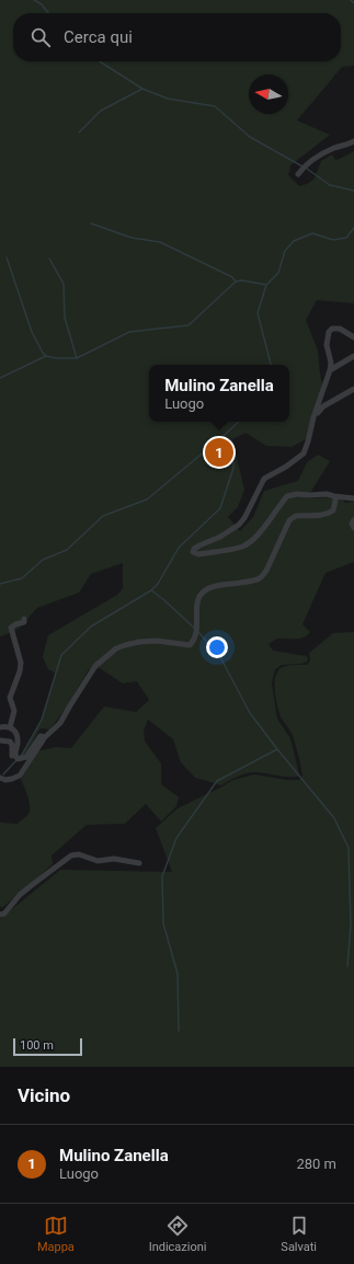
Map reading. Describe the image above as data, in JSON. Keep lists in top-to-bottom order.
{
  "scale_bar": "100 m",
  "north": "left",
  "page": {
    "search": "Cerca qui",
    "popup": ["Mulino Zanella", "Luogo"],
    "pins": "1",
    "scale": "100 m",
    "heading": "Vicino",
    "list": [
      {
        "mark": "1",
        "name": "Mulino Zanella",
        "note": "Luogo",
        "value": "280 m"
      }
    ],
    "nav": ["Mappa", "Indicazioni", "Salvati"]
  }
}
